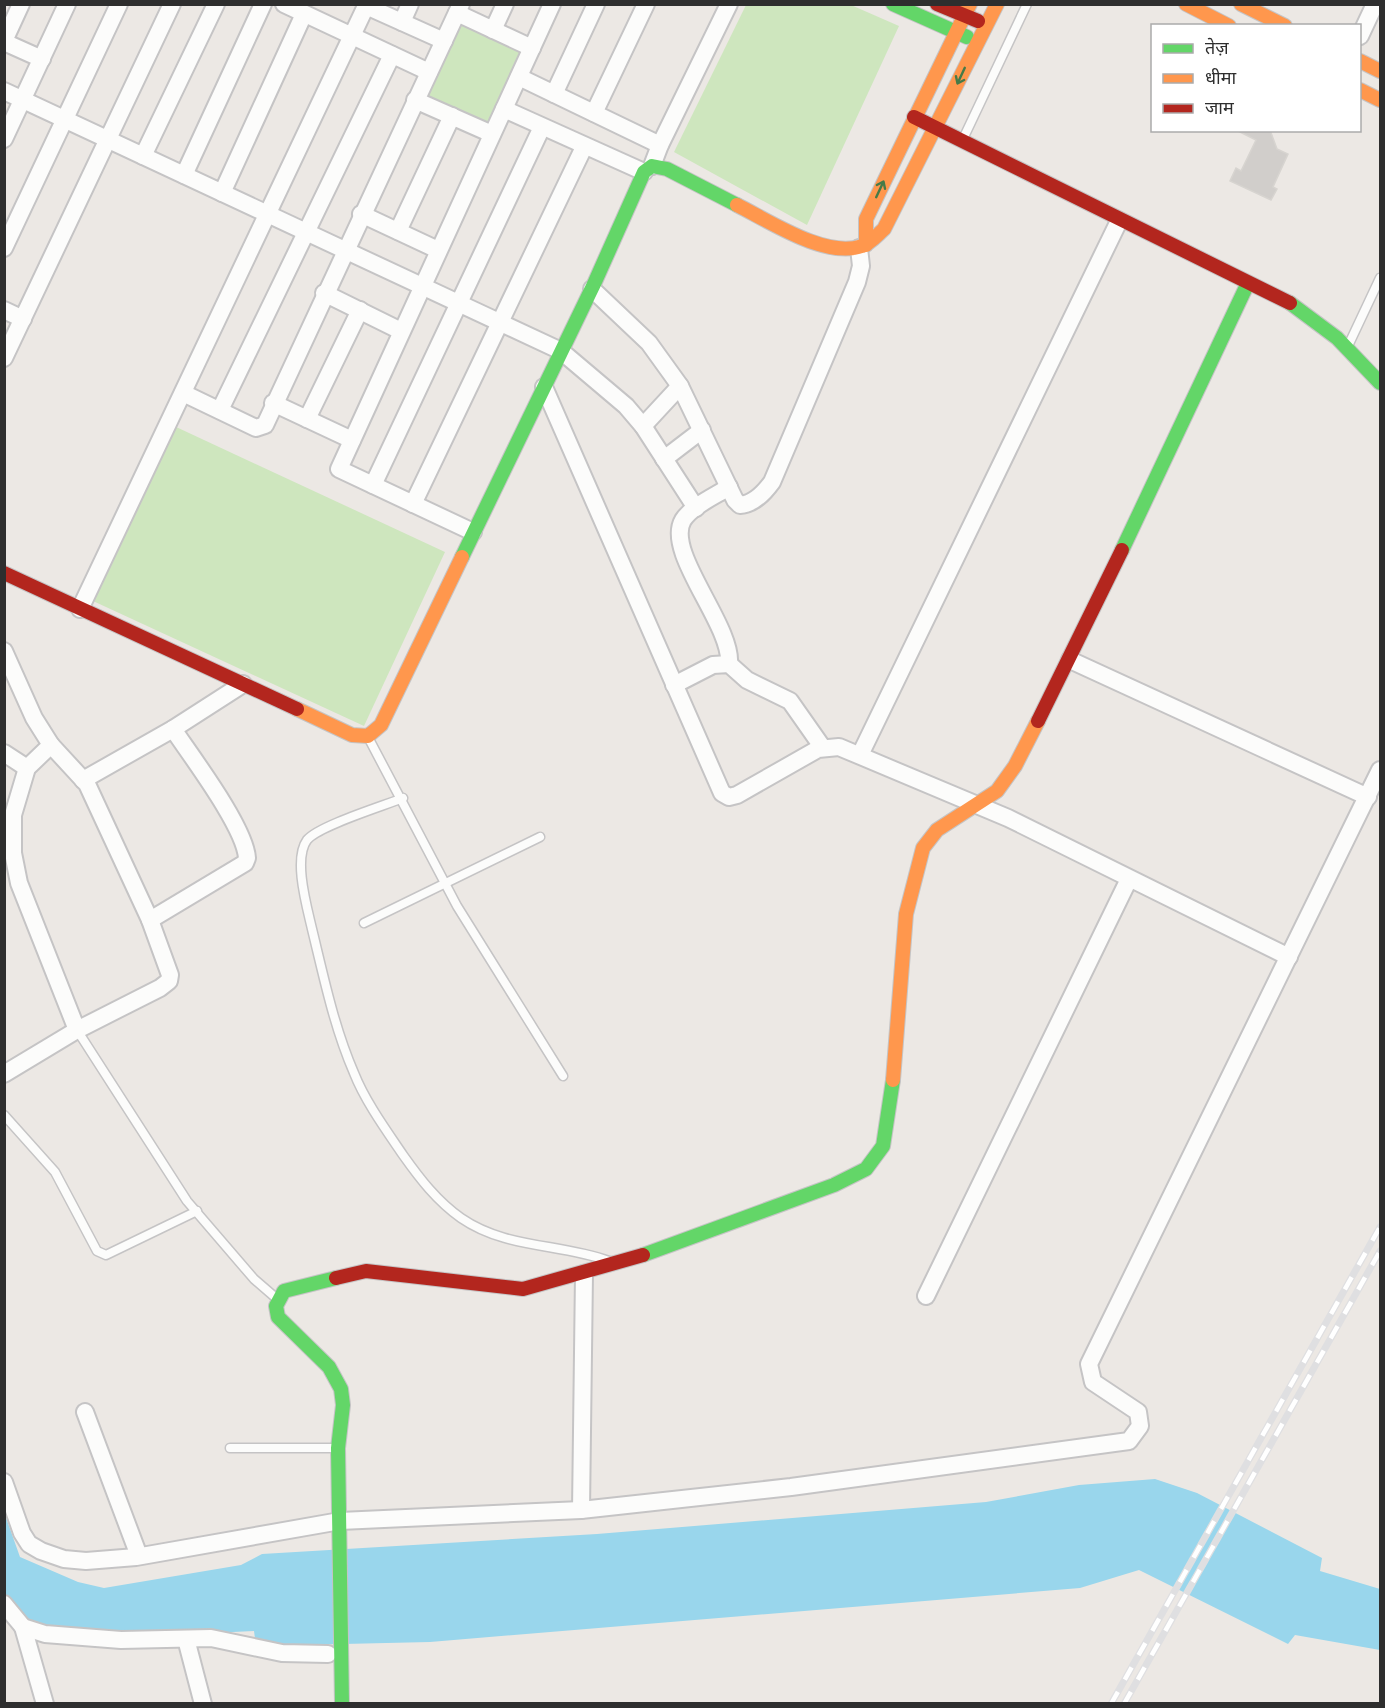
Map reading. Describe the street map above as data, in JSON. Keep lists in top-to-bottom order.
{
  "legend": ["तेज़", "धीमा", "जाम"]
}
